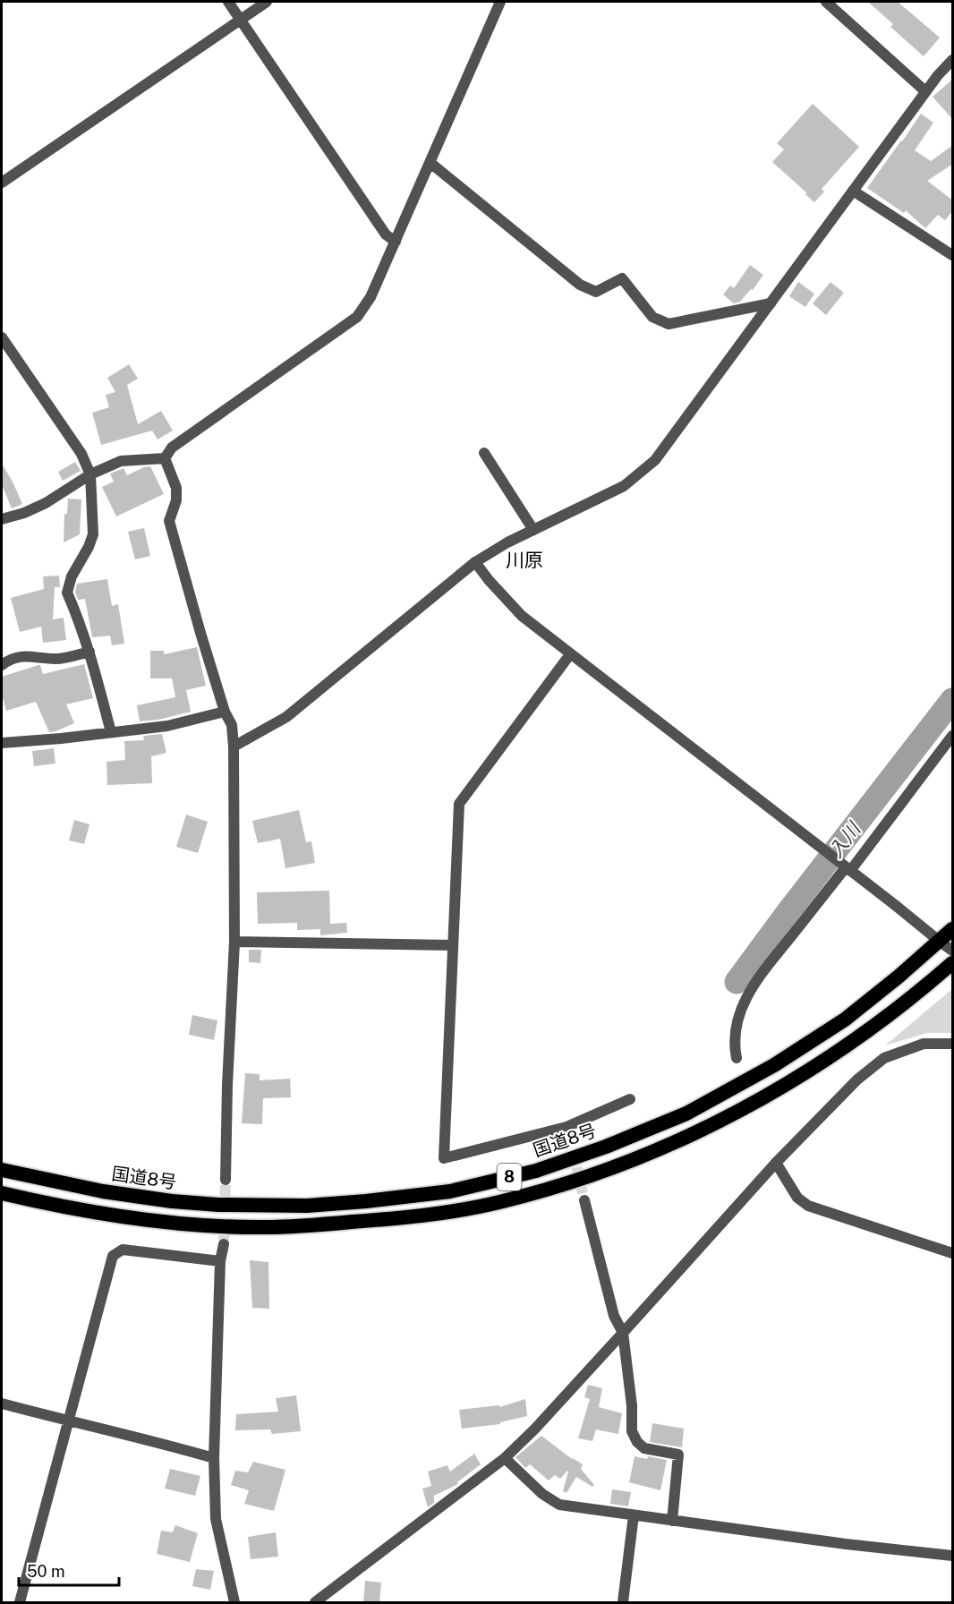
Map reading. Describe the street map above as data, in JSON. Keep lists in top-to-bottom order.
{
  "streets": {
    "highway": ["国道8号", "8"]
  },
  "districts": ["川原"],
  "water": ["入川"],
  "scale_bar": "50 m"
}
